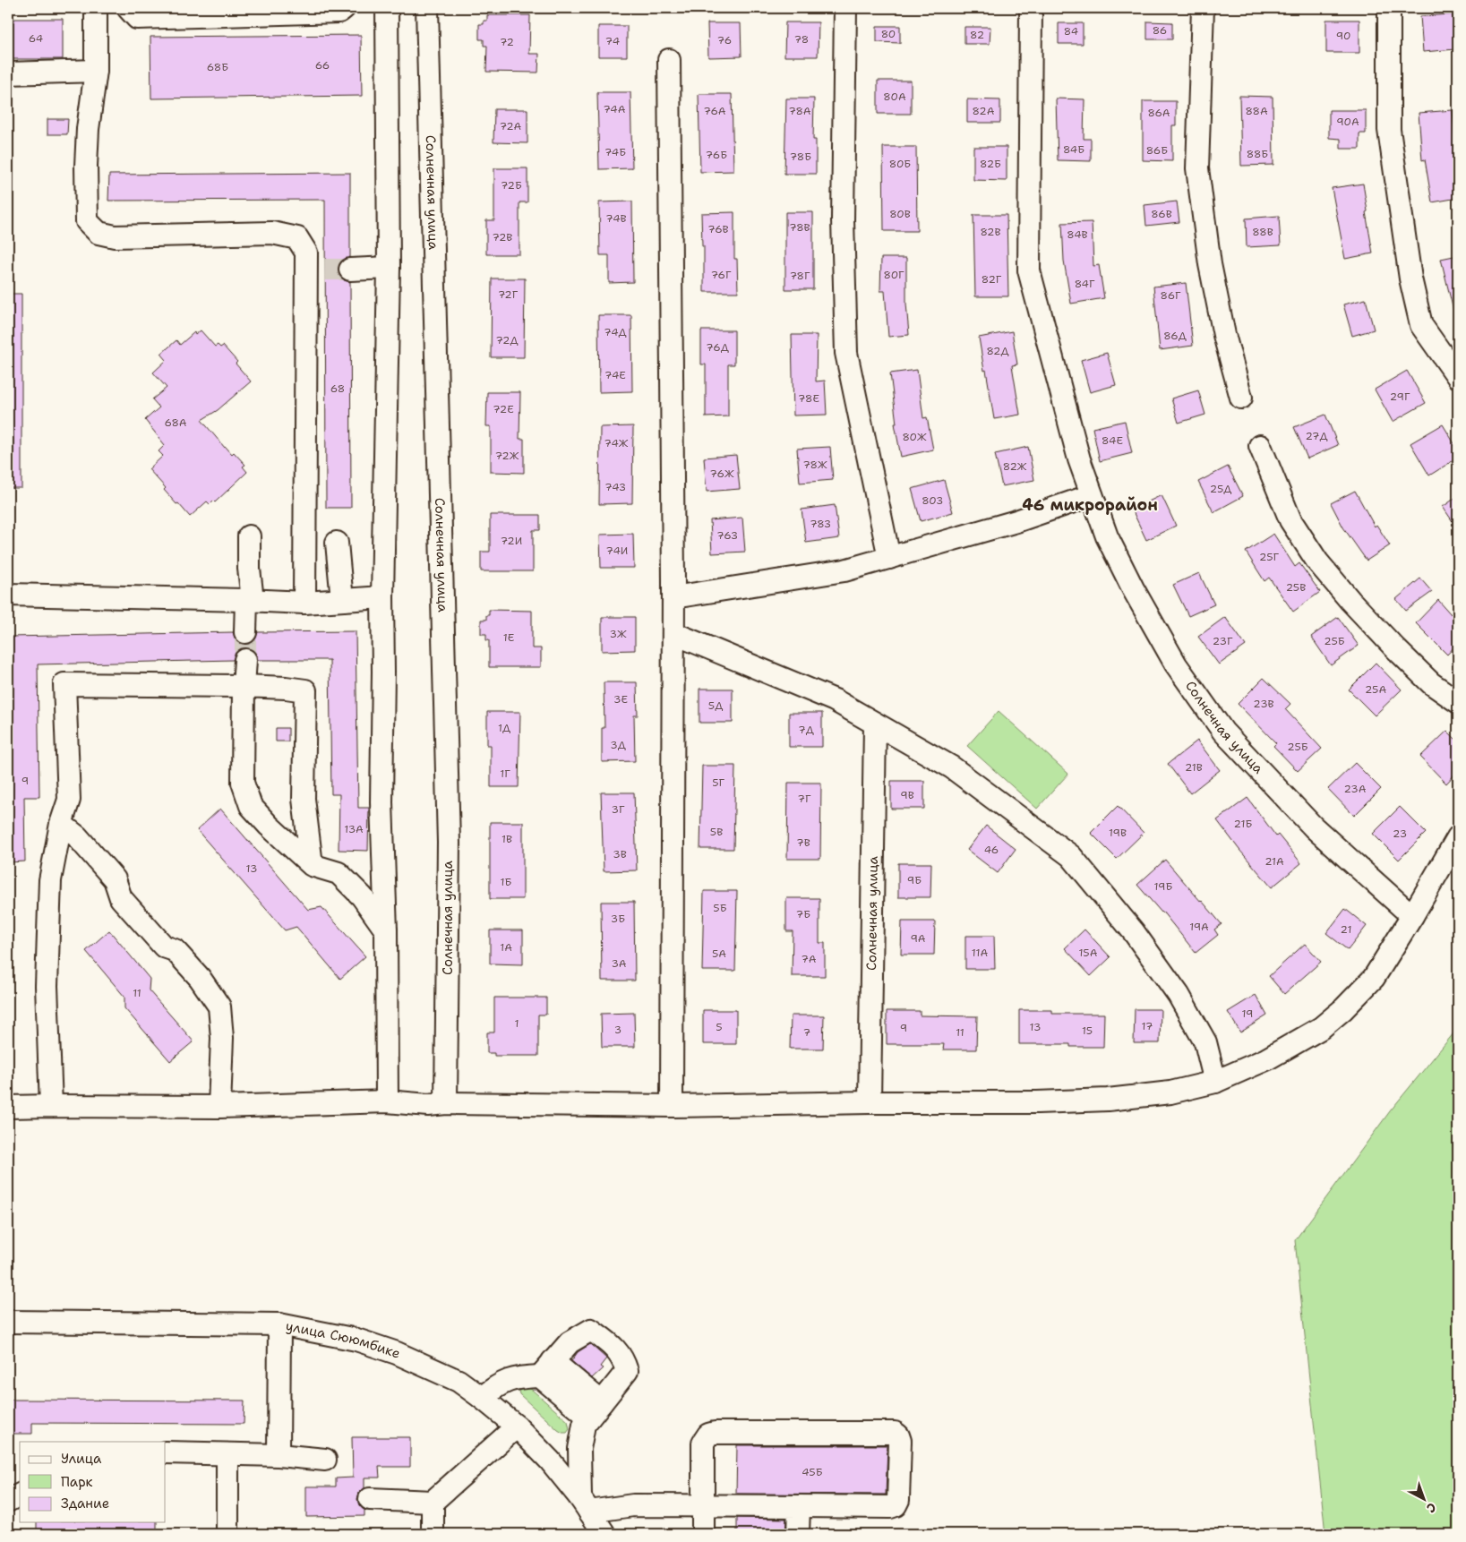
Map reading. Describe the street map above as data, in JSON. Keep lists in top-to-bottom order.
{
  "streets": {
    "street": ["Солнечная улица", "улица Сююмбике"]
  },
  "districts": ["46 микрорайон"],
  "house_numbers": [
    "86",
    "84",
    "80",
    "82",
    "90",
    "64",
    "78",
    "76",
    "74",
    "72",
    "66",
    "68Б",
    "80А",
    "74А",
    "76А",
    "78А",
    "82А",
    "88А",
    "86А",
    "90А",
    "72А",
    "84Б",
    "86Б",
    "74Б",
    "88Б",
    "76Б",
    "78Б",
    "80Б",
    "82Б",
    "72Б",
    "80В",
    "86В",
    "74В",
    "78В",
    "76В",
    "82В",
    "88В",
    "84В",
    "72В",
    "76Г",
    "80Г",
    "78Г",
    "82Г",
    "84Г",
    "72Г",
    "86Г",
    "74Д",
    "86Д",
    "72Д",
    "76Д",
    "82Д",
    "74Е",
    "68",
    "29Г",
    "78Е",
    "72Е",
    "68А",
    "27Д",
    "80Ж",
    "84Е",
    "74Ж",
    "72Ж",
    "78Ж",
    "82Ж",
    "76Ж",
    "74З",
    "25Д",
    "80З",
    "78З",
    "76З",
    "72И",
    "74И",
    "25Г",
    "25В",
    "3Ж",
    "1Е",
    "23Г",
    "25Б",
    "25А",
    "3Е",
    "23В",
    "5Д",
    "1Д",
    "7Д",
    "3Д",
    "25Б",
    "21В",
    "1Г",
    "9",
    "5Г",
    "23А",
    "9В",
    "7Г",
    "3Г",
    "21Б",
    "13А",
    "5В",
    "19В",
    "23",
    "1В",
    "7В",
    "46",
    "3В",
    "21А",
    "13",
    "9Б",
    "1Б",
    "19Б",
    "5Б",
    "7Б",
    "3Б",
    "19А",
    "21",
    "9А",
    "1А",
    "11А",
    "15А",
    "5А",
    "7А",
    "3А",
    "11",
    "19",
    "1",
    "17",
    "5",
    "13",
    "9",
    "3",
    "15",
    "7",
    "11",
    "45Б"
  ],
  "legend": ["Улица", "Парк", "Здание"],
  "north": "bottom right"
}
